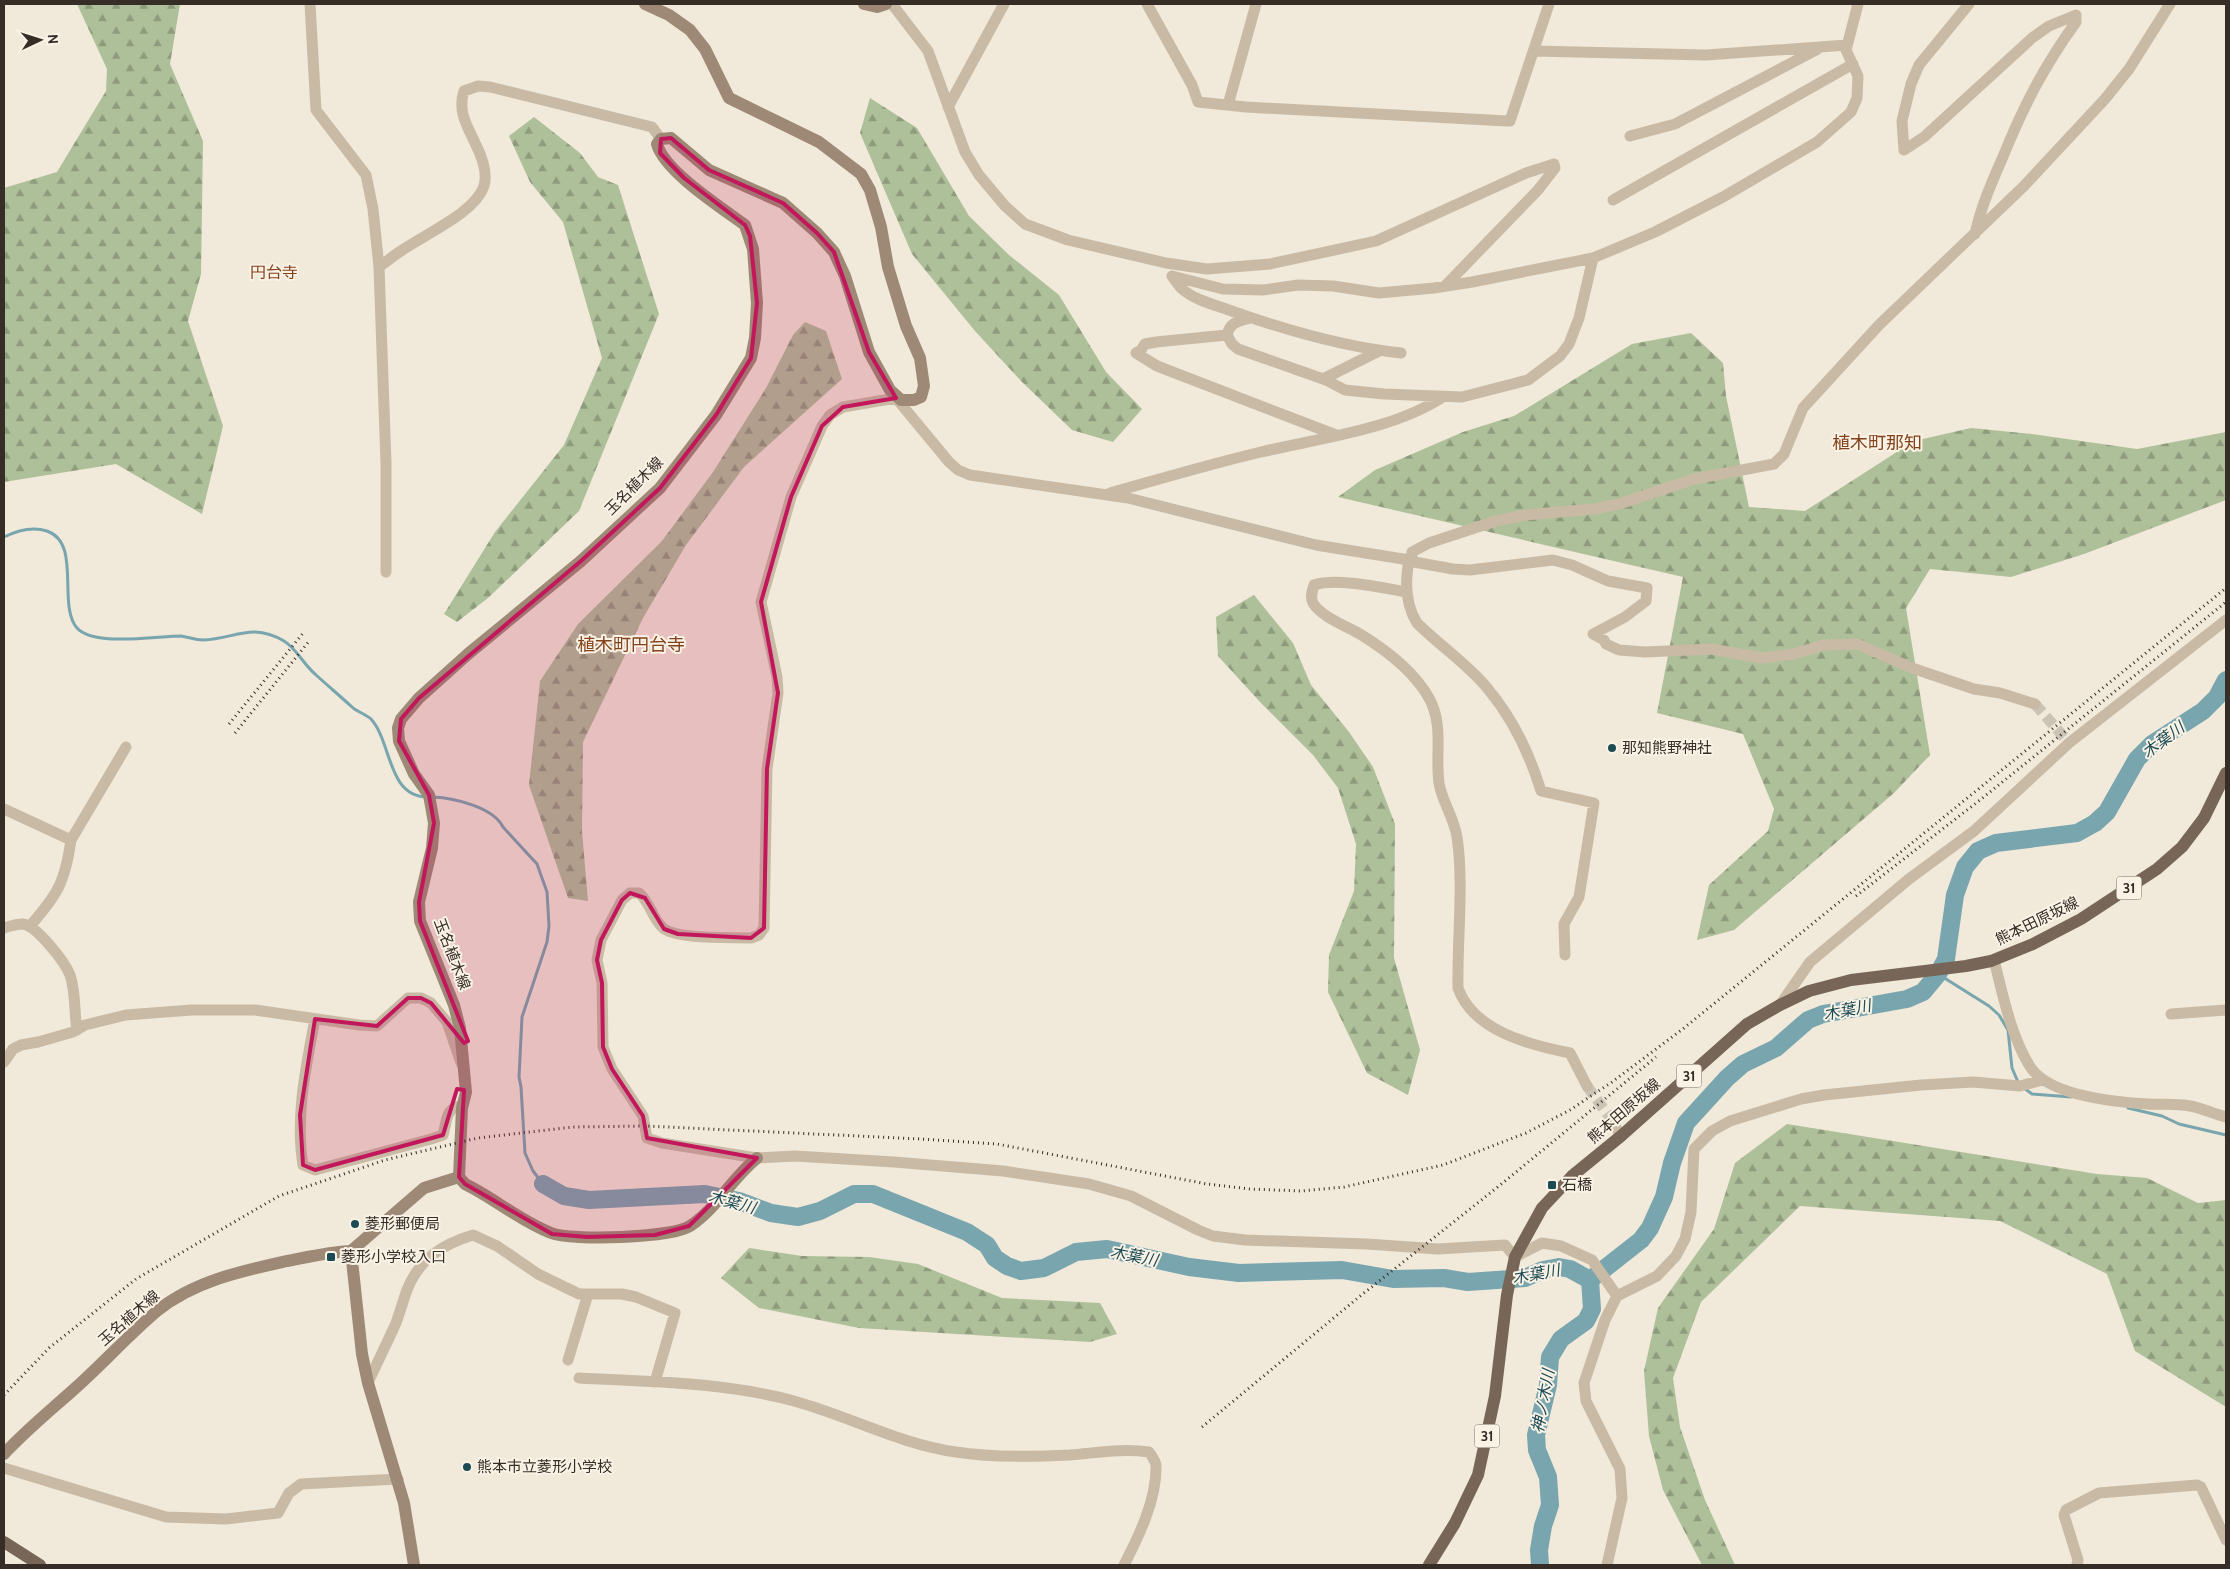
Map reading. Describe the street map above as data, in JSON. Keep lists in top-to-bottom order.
{
  "streets": {
    "main road": ["玉名植木線", "31", "熊本田原坂線"]
  },
  "districts": ["円台寺", "植木町那知", "植木町円台寺"],
  "water": ["木葉川", "神ノ木川"],
  "places": {
    "other": ["那知熊野神社", "菱形郵便局", "熊本市立菱形小学校"],
    "transit": ["石橋", "菱形小学校入口"]
  },
  "north": "right"
}
